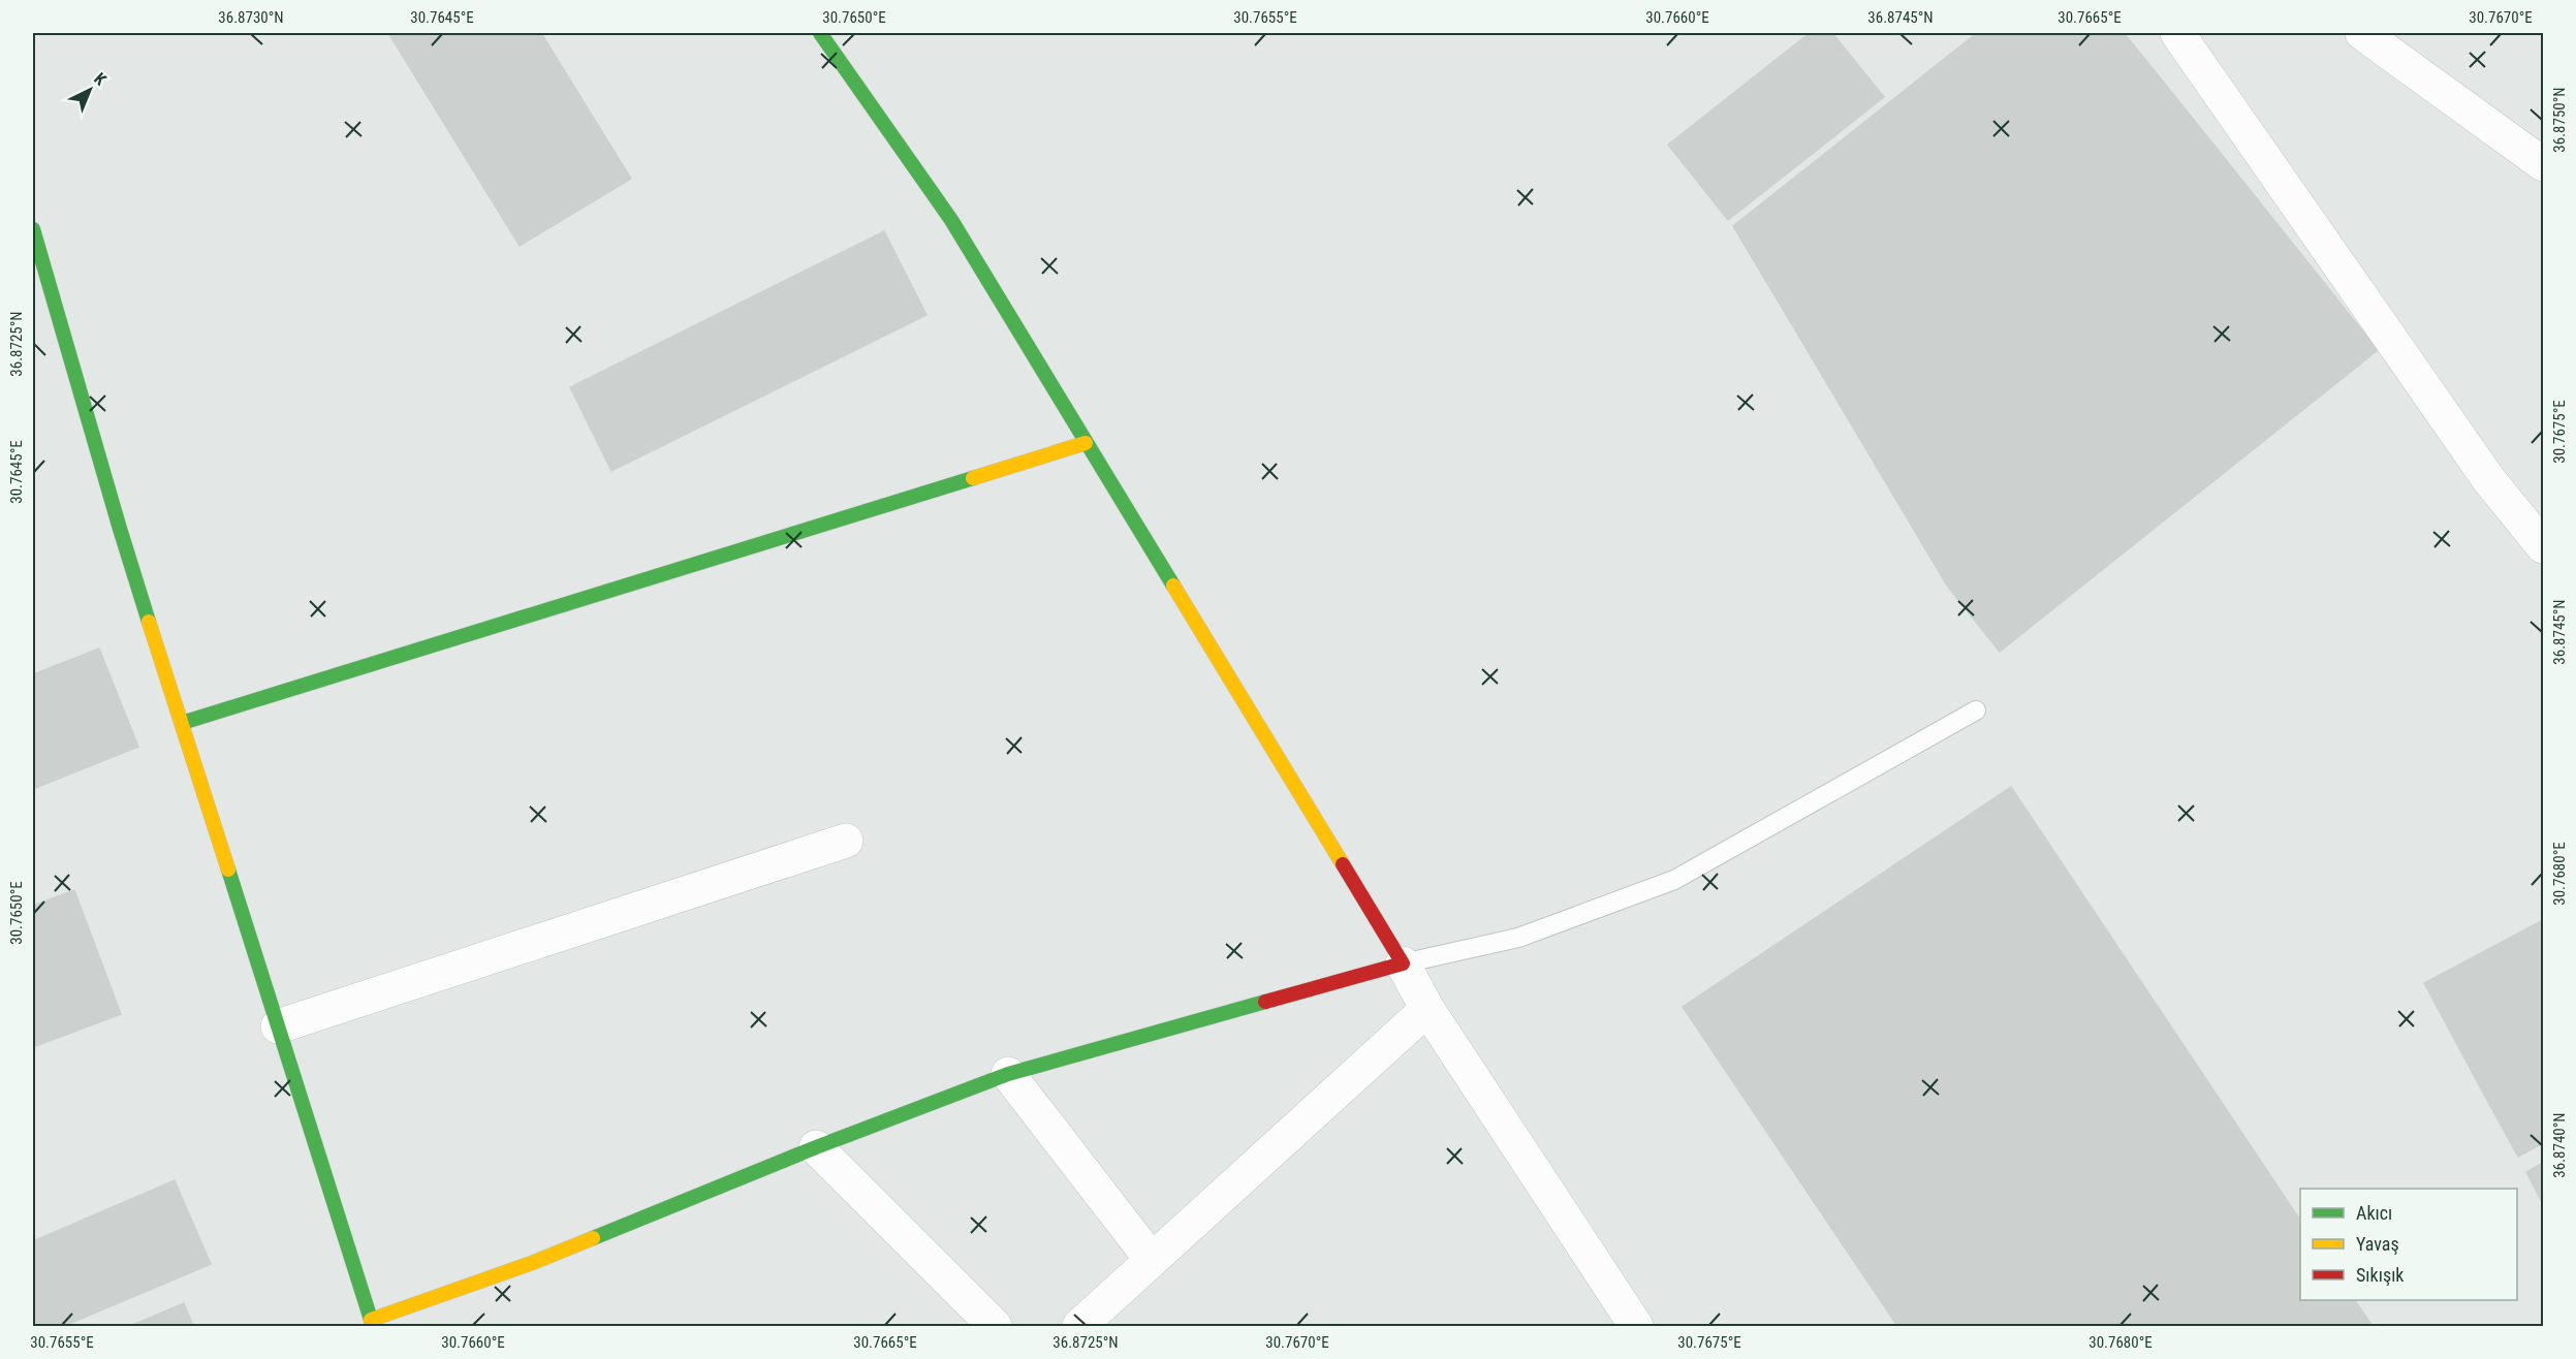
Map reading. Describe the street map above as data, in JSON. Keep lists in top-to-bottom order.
{
  "legend": ["Akıcı", "Yavaş", "Sıkışık"],
  "north": "top right",
  "coordinates": [
    "36.8730°N",
    "30.7645°E",
    "30.7650°E",
    "30.7655°E",
    "30.7660°E",
    "36.8745°N",
    "30.7665°E",
    "30.7670°E",
    "36.8750°N",
    "36.8725°N",
    "30.7675°E",
    "30.7680°E",
    "36.8740°N"
  ]
}
